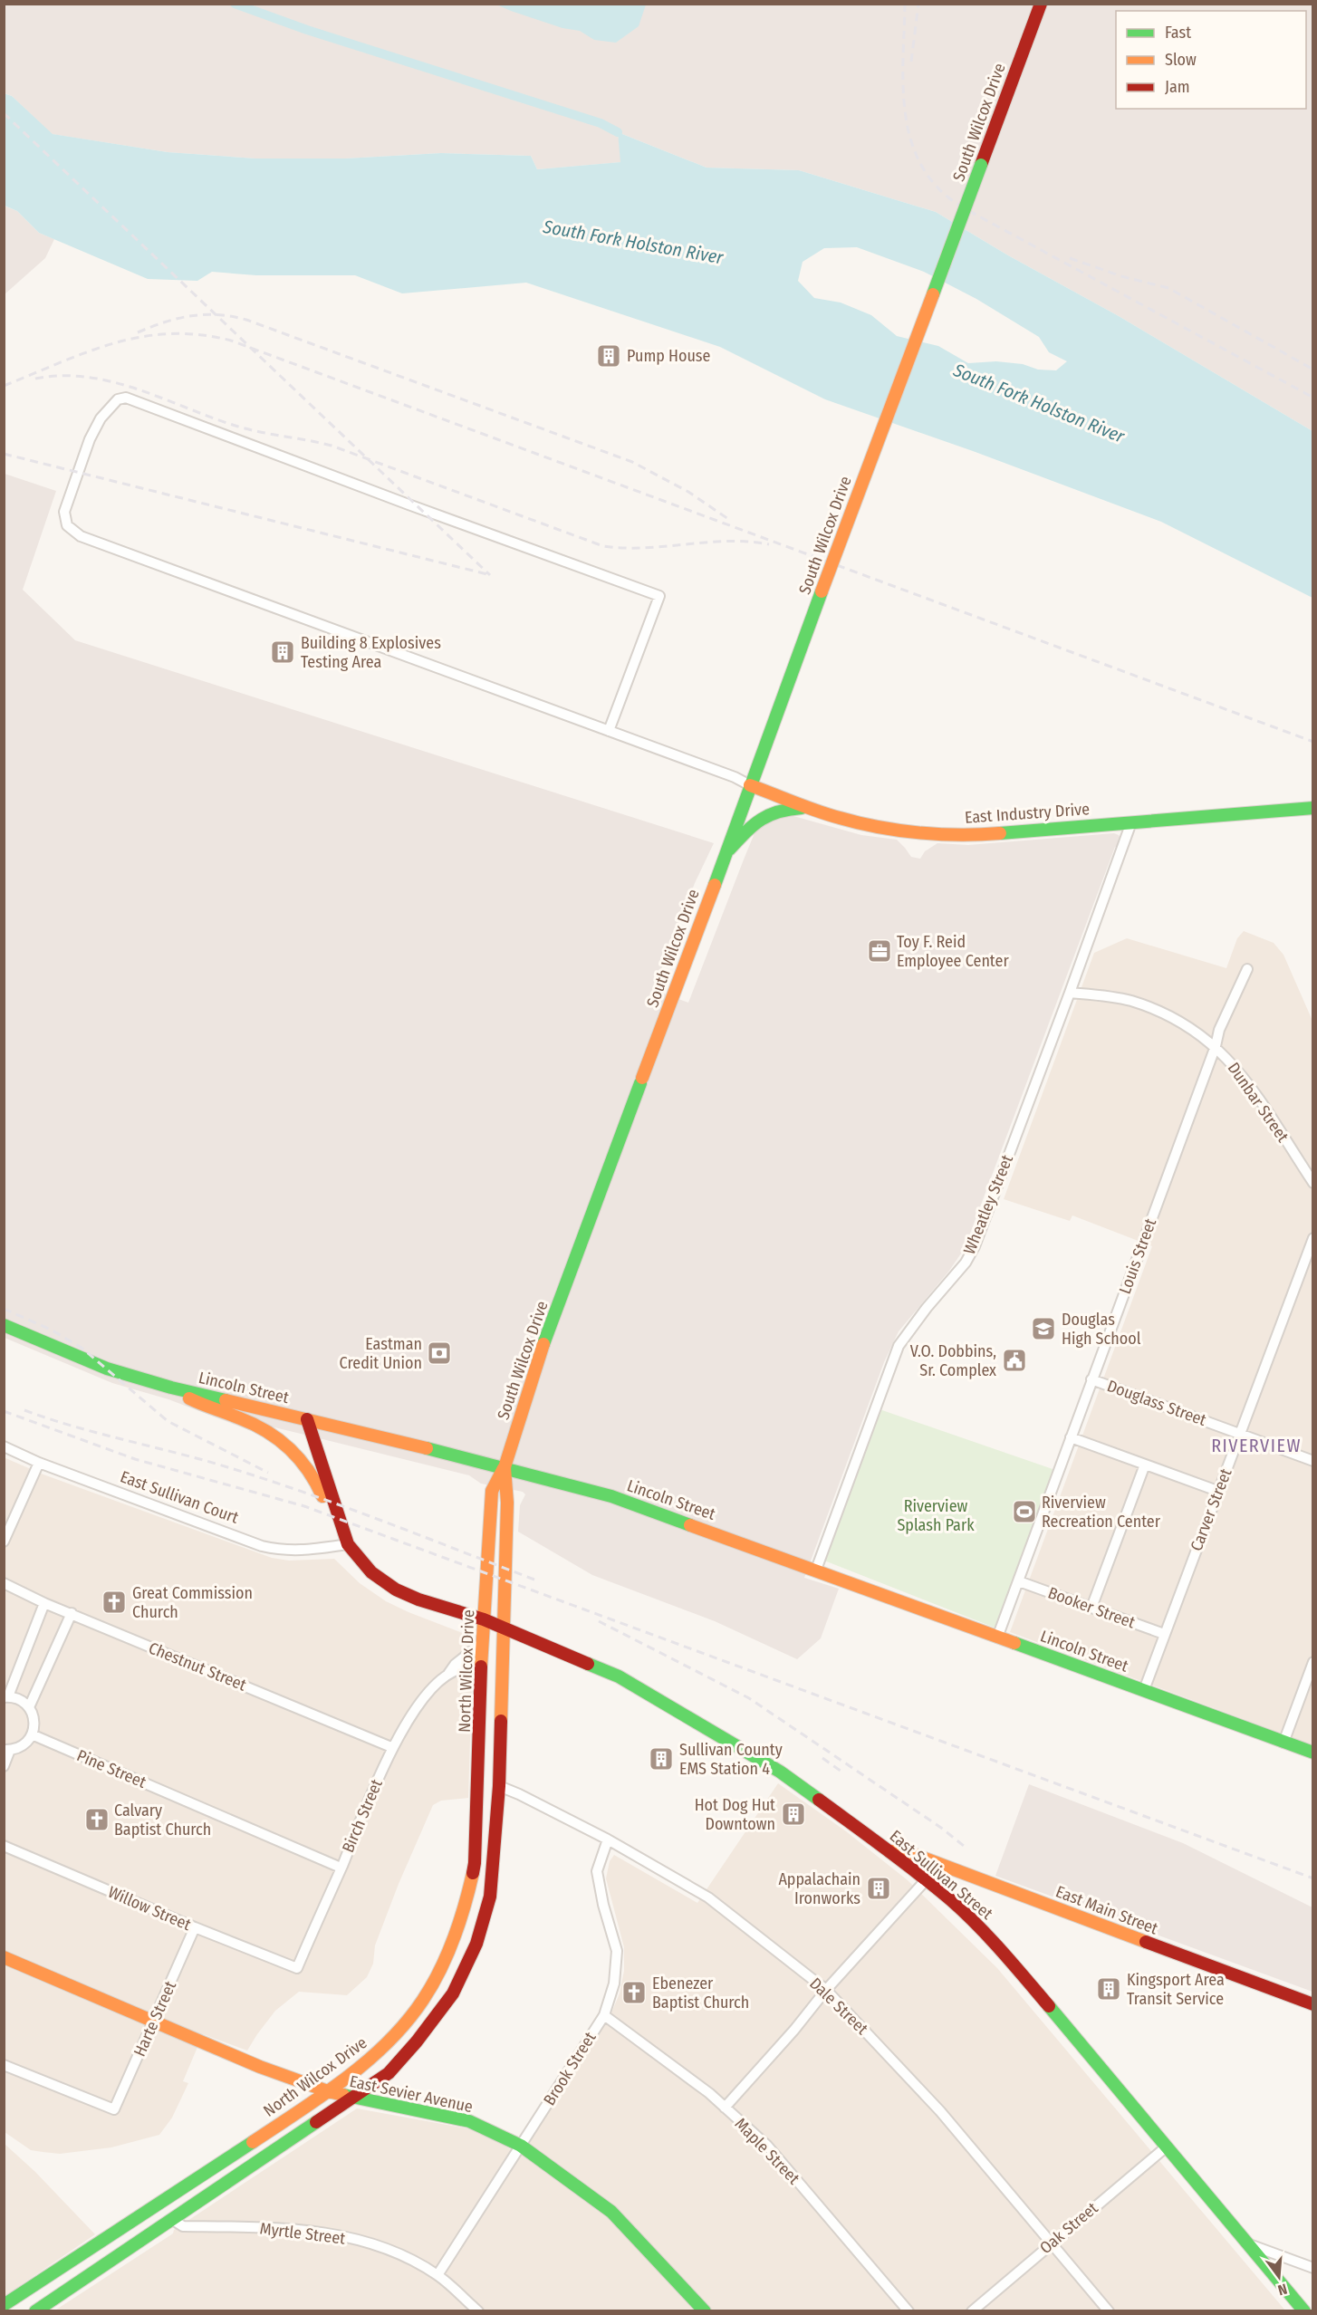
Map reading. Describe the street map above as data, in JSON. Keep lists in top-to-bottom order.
{
  "streets": {
    "main road": [
      "South Wilcox Drive",
      "East Industry Drive",
      "Lincoln Street",
      "North Wilcox Drive",
      "East Sullivan Street",
      "East Main Street",
      "East Sevier Avenue"
    ],
    "street": [
      "Dunbar Street",
      "Wheatley Street",
      "Louis Street",
      "Douglass Street",
      "East Sullivan Court",
      "Carver Street",
      "Booker Street",
      "Chestnut Street",
      "Pine Street",
      "Birch Street",
      "Willow Street",
      "Dale Street",
      "Harte Street",
      "Brook Street",
      "Maple Street",
      "Oak Street",
      "Myrtle Street"
    ]
  },
  "crossings": [
    ["South Wilcox Drive", "East Industry Drive"],
    ["South Wilcox Drive", "Lincoln Street"],
    ["South Wilcox Drive", "North Wilcox Drive"],
    ["South Wilcox Drive", "East Sullivan Street"],
    ["East Industry Drive", "Wheatley Street"],
    ["Dunbar Street", "Wheatley Street"],
    ["Dunbar Street", "Louis Street"],
    ["Wheatley Street", "Lincoln Street"],
    ["Louis Street", "Lincoln Street"],
    ["Louis Street", "Douglass Street"],
    ["Louis Street", "Booker Street"],
    ["Lincoln Street", "Carver Street"],
    ["Lincoln Street", "North Wilcox Drive"],
    ["Douglass Street", "Carver Street"],
    ["Carver Street", "Booker Street"],
    ["Chestnut Street", "Birch Street"],
    ["North Wilcox Drive", "Birch Street"],
    ["North Wilcox Drive", "East Sevier Avenue"],
    ["Pine Street", "Birch Street"],
    ["Birch Street", "Willow Street"],
    ["East Sullivan Street", "East Main Street"],
    ["East Sullivan Street", "Oak Street"],
    ["Willow Street", "Harte Street"],
    ["Dale Street", "Brook Street"],
    ["Dale Street", "Oak Street"],
    ["Harte Street", "East Sevier Avenue"],
    ["Brook Street", "East Sevier Avenue"],
    ["Brook Street", "Maple Street"],
    ["Brook Street", "Myrtle Street"]
  ],
  "districts": ["RIVERVIEW"],
  "water": ["South Fork Holston River"],
  "parks": ["Riverview Splash Park"],
  "places": {
    "building": [
      "Pump House",
      "Building 8 Explosives Testing Area",
      "Sullivan County EMS Station 4",
      "Hot Dog Hut Downtown",
      "Appalachain Ironworks",
      "Kingsport Area Transit Service"
    ],
    "office": ["Toy F. Reid Employee Center"],
    "school or university": ["Douglas High School"],
    "bank": ["Eastman Credit Union"],
    "public building": ["V.O. Dobbins, Sr. Complex"],
    "sports": ["Riverview Recreation Center"],
    "church": ["Great Commission Church", "Calvary Baptist Church", "Ebenezer Baptist Church"]
  },
  "legend": ["Fast", "Slow", "Jam"],
  "north": "bottom"
}
